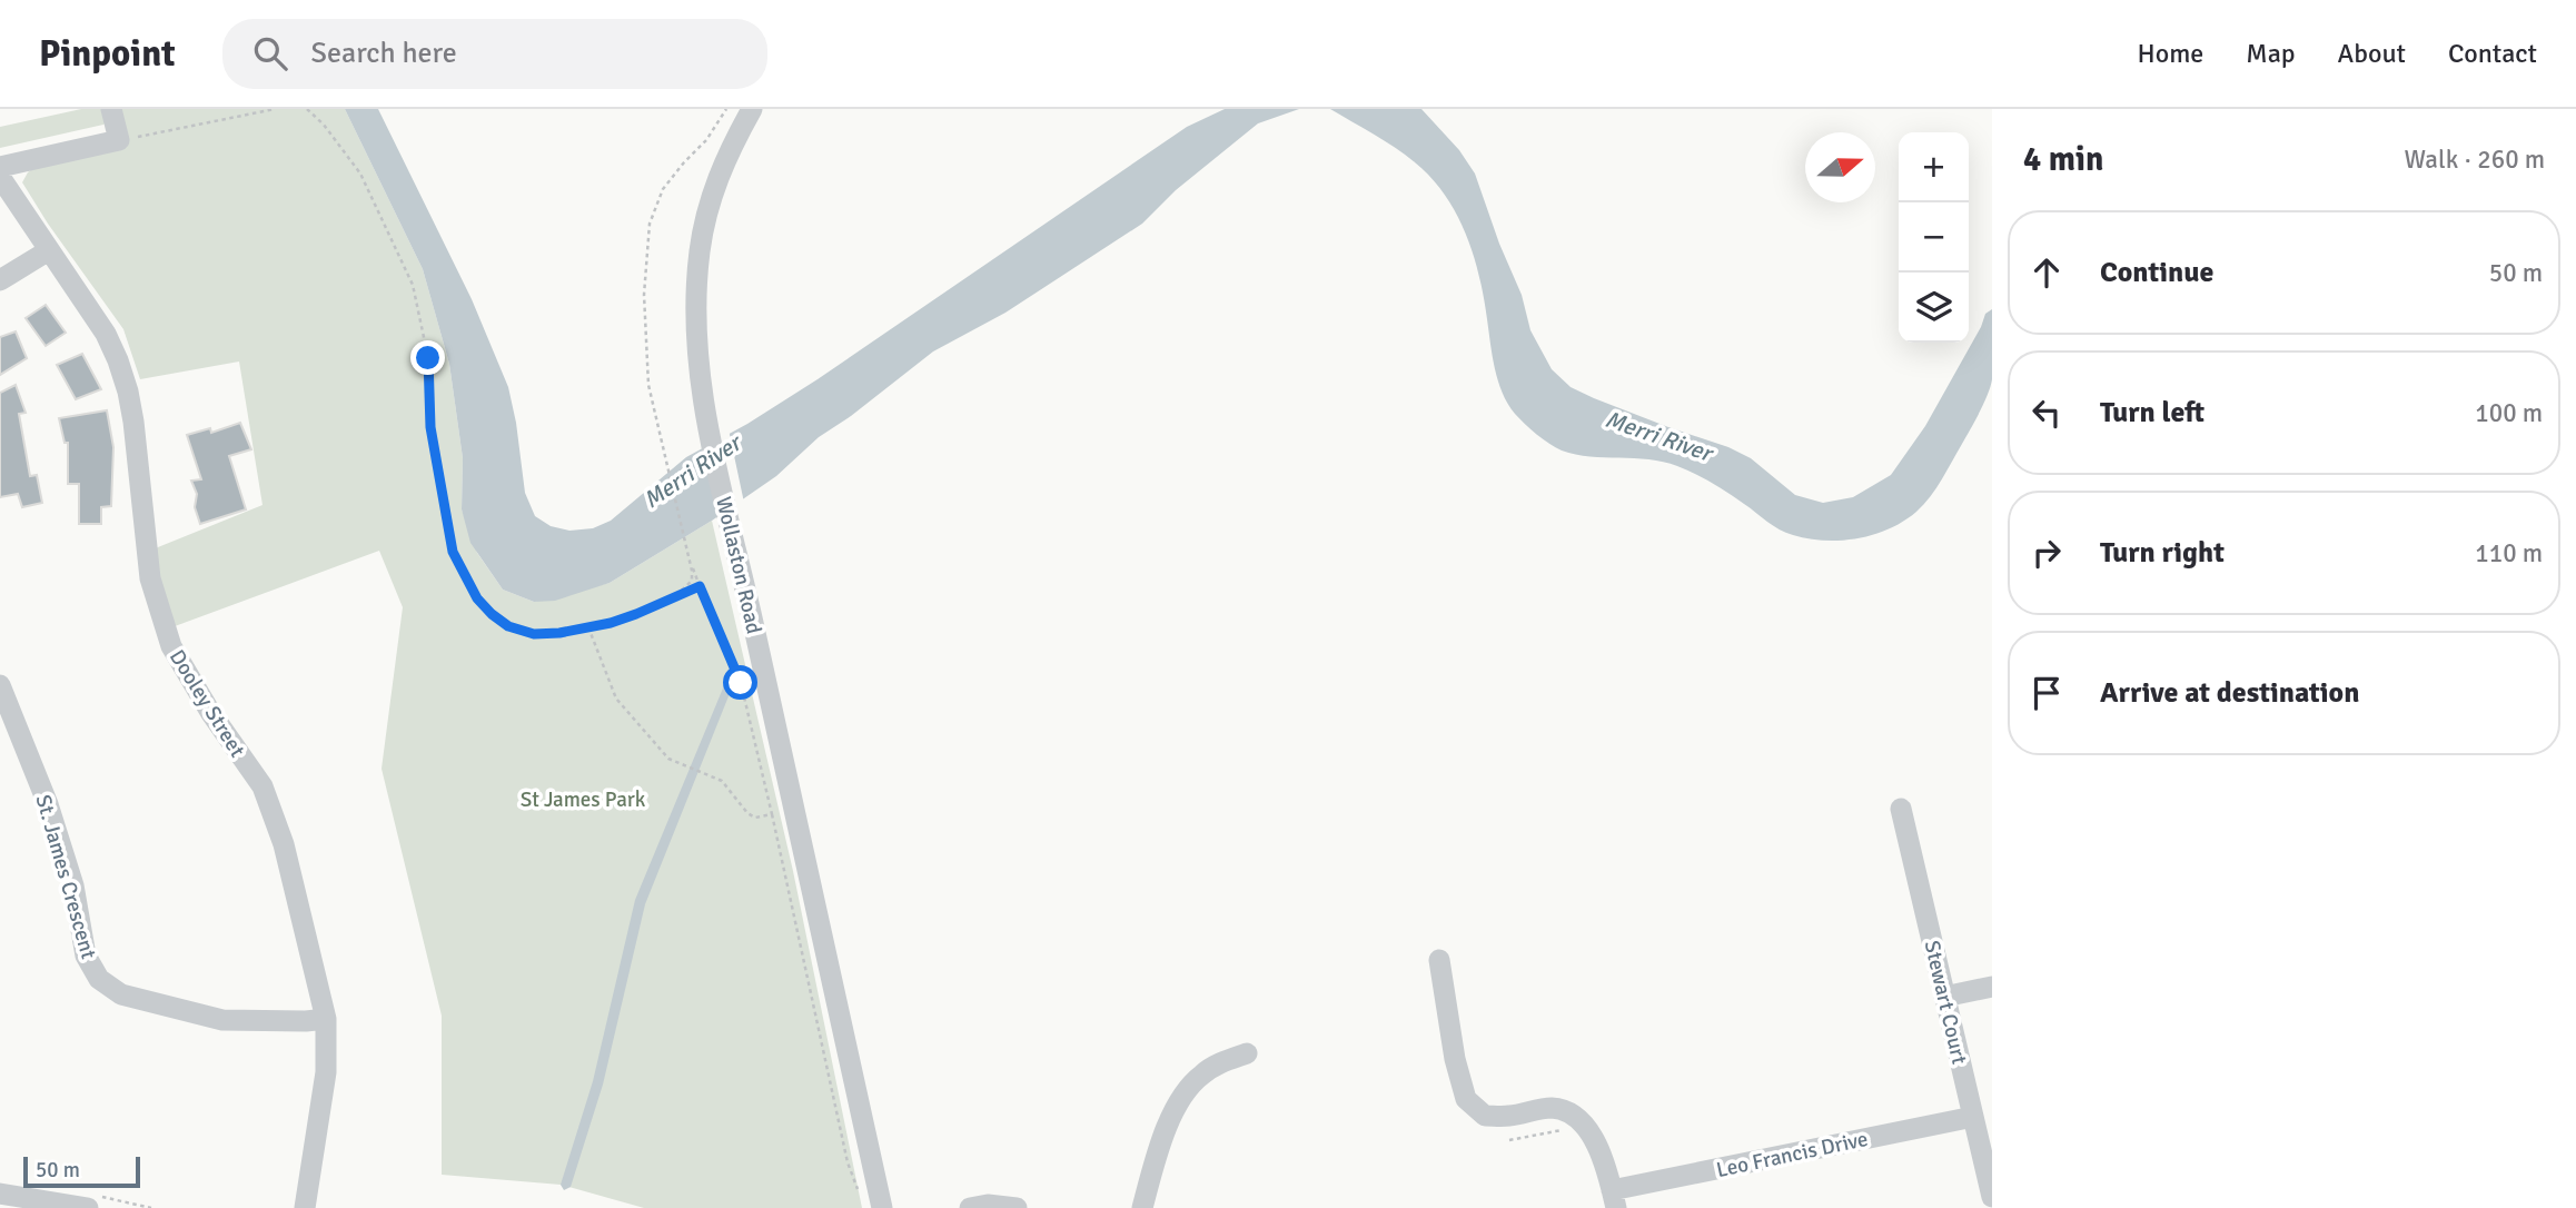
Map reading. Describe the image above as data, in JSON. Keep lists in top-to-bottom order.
{
  "streets": {
    "street": [
      "Wollaston Road",
      "Dooley Street",
      "St. James Crescent",
      "Stewart Court",
      "Leo Francis Drive"
    ]
  },
  "crossings": [
    ["Dooley Street", "St. James Crescent"],
    ["Stewart Court", "Leo Francis Drive"]
  ],
  "water": ["Merri River"],
  "parks": ["St James Park"],
  "scale_bar": "50 m",
  "north": "right",
  "page": {
    "header": "Pinpoint",
    "search": "Search here",
    "nav": [
      "Home",
      "Map",
      "About",
      "Contact"
    ],
    "heading": ["4 min", "Walk · 260 m"],
    "map_buttons": ["+", "−"],
    "list": [
      ["Continue", "50 m"],
      ["Turn left", "100 m"],
      ["Turn right", "110 m"],
      "Arrive at destination"
    ],
    "scale": "50 m"
  }
}
